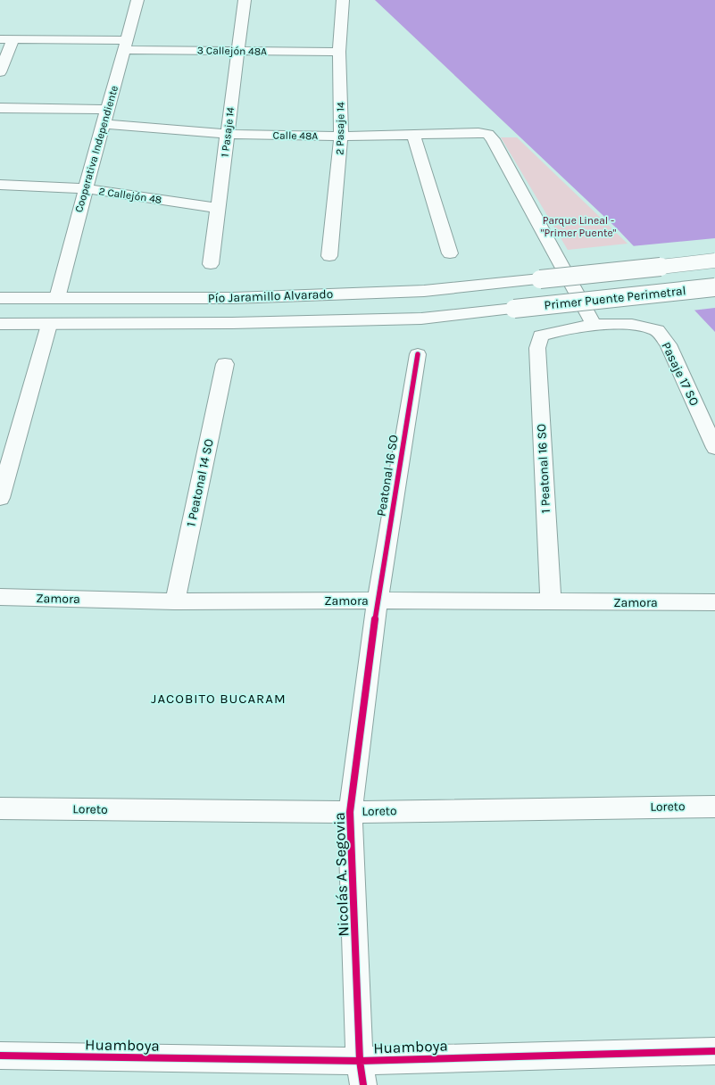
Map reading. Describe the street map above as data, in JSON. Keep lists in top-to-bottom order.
{
  "streets": {
    "main road": [
      "3 Callejón 48A",
      "2 Pasaje 14",
      "1 Pasaje 14",
      "Calle 48A",
      "Cooperativa Independiente",
      "2 Callejón 48",
      "Pío Jaramillo Alvarado",
      "Primer Puente Perimetral",
      "Pasaje 17 SO",
      "1 Peatonal 16 SO",
      "Peatonal 16 SO",
      "1 Peatonal 14 SO",
      "Zamora",
      "Loreto",
      "Nicolás A. Segovia",
      "Huamboya"
    ]
  },
  "crossings": [
    ["3 Callejón 48A", "2 Pasaje 14"],
    ["3 Callejón 48A", "1 Pasaje 14"],
    ["3 Callejón 48A", "Cooperativa Independiente"],
    ["2 Pasaje 14", "Calle 48A"],
    ["1 Pasaje 14", "Calle 48A"],
    ["1 Pasaje 14", "2 Callejón 48"],
    ["Calle 48A", "Cooperativa Independiente"],
    ["Calle 48A", "Pasaje 17 SO"],
    ["Cooperativa Independiente", "2 Callejón 48"],
    ["Cooperativa Independiente", "Pío Jaramillo Alvarado"],
    ["Pío Jaramillo Alvarado", "Primer Puente Perimetral"],
    ["Pasaje 17 SO", "1 Peatonal 16 SO"],
    ["1 Peatonal 16 SO", "Zamora"],
    ["Peatonal 16 SO", "Zamora"],
    ["Peatonal 16 SO", "Nicolás A. Segovia"],
    ["1 Peatonal 14 SO", "Zamora"],
    ["Zamora", "Nicolás A. Segovia"],
    ["Loreto", "Nicolás A. Segovia"],
    ["Nicolás A. Segovia", "Huamboya"]
  ],
  "districts": ["JACOBITO BUCARAM"],
  "parks": ["Parque Lineal - \"Primer Puente\""]
}
